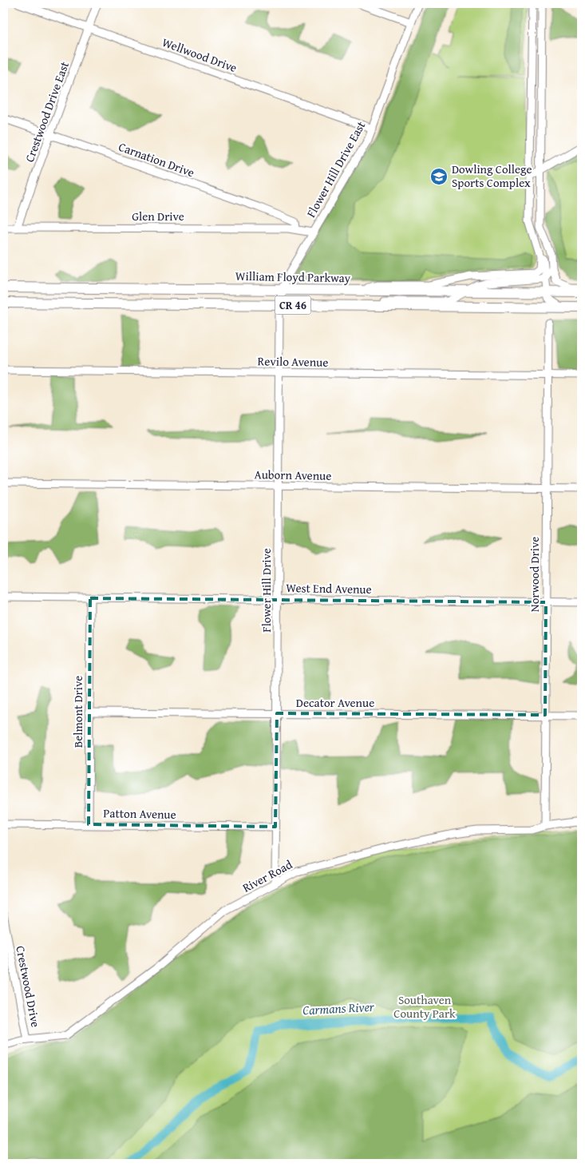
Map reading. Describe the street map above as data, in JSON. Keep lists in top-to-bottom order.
{
  "streets": {
    "highway": ["William Floyd Parkway", "CR 46"],
    "street": [
      "Wellwood Drive",
      "Crestwood Drive East",
      "Carnation Drive",
      "Flower Hill Drive East",
      "Glen Drive",
      "Revilo Avenue",
      "Auborn Avenue",
      "Norwood Drive",
      "West End Avenue",
      "Flower Hill Drive",
      "Decator Avenue",
      "Belmont Drive",
      "Patton Avenue",
      "River Road",
      "Crestwood Drive"
    ]
  },
  "crossings": [
    ["Wellwood Drive", "Crestwood Drive East"],
    ["Wellwood Drive", "Flower Hill Drive East"],
    ["Crestwood Drive East", "Carnation Drive"],
    ["Crestwood Drive East", "Glen Drive"],
    ["Carnation Drive", "Glen Drive"],
    ["Flower Hill Drive East", "Glen Drive"],
    ["Flower Hill Drive East", "William Floyd Parkway"],
    ["Flower Hill Drive East", "Flower Hill Drive"],
    ["William Floyd Parkway", "Flower Hill Drive"],
    ["Revilo Avenue", "Norwood Drive"],
    ["Revilo Avenue", "Flower Hill Drive"],
    ["Auborn Avenue", "Norwood Drive"],
    ["Auborn Avenue", "Flower Hill Drive"],
    ["Norwood Drive", "West End Avenue"],
    ["Norwood Drive", "Decator Avenue"],
    ["Norwood Drive", "River Road"],
    ["West End Avenue", "Flower Hill Drive"],
    ["West End Avenue", "Belmont Drive"],
    ["Flower Hill Drive", "Decator Avenue"],
    ["Flower Hill Drive", "Patton Avenue"],
    ["Flower Hill Drive", "River Road"],
    ["Decator Avenue", "Belmont Drive"],
    ["Belmont Drive", "Patton Avenue"],
    ["River Road", "Crestwood Drive"]
  ],
  "water": ["Carmans River"],
  "parks": ["Southaven County Park"],
  "places": {
    "school or university": ["Dowling College Sports Complex"]
  }
}
